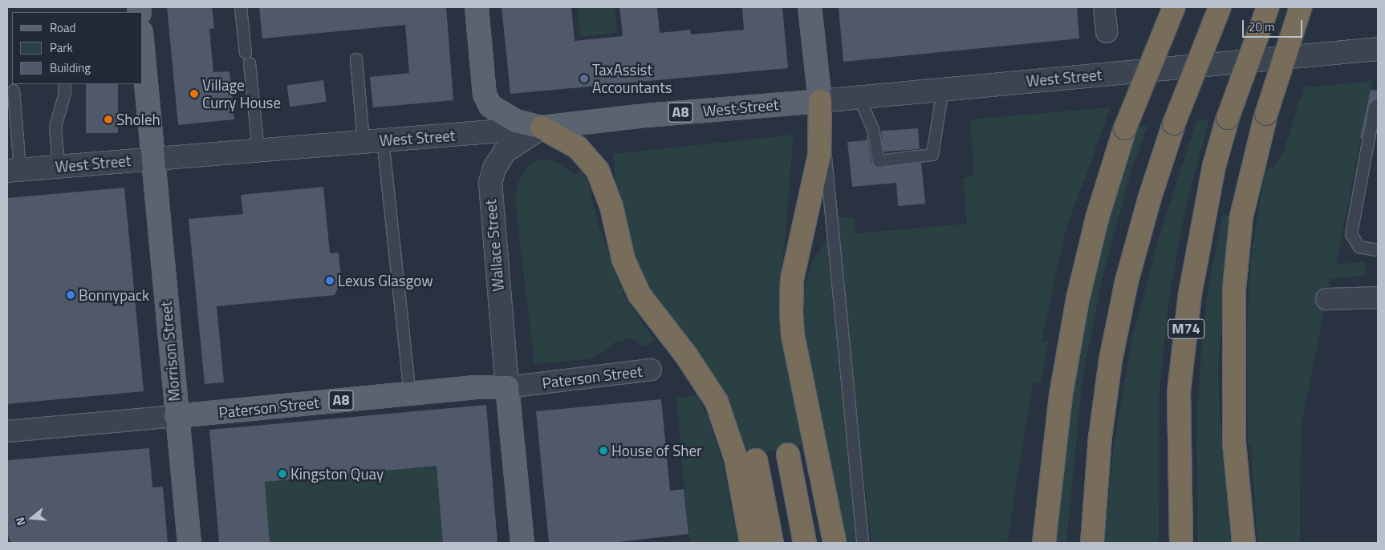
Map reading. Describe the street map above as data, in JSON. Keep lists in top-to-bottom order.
{
  "streets": {
    "highway": ["M74"],
    "main road": [
      "West Street",
      "A8",
      "Wallace Street",
      "Morrison Street",
      "Paterson Street"
    ]
  },
  "crossings": [
    ["West Street", "A8"],
    ["West Street", "Wallace Street"],
    ["West Street", "Morrison Street"],
    ["A8", "Wallace Street"],
    ["Wallace Street", "Paterson Street"],
    ["Morrison Street", "Paterson Street"]
  ],
  "places": [
    "TaxAssist Accountants",
    "Village Curry House",
    "Sholeh",
    "Lexus Glasgow",
    "Bonnypack",
    "House of Sher",
    "Kingston Quay"
  ],
  "legend": ["Road", "Park", "Building"],
  "scale_bar": "20 m",
  "north": "left"
}
